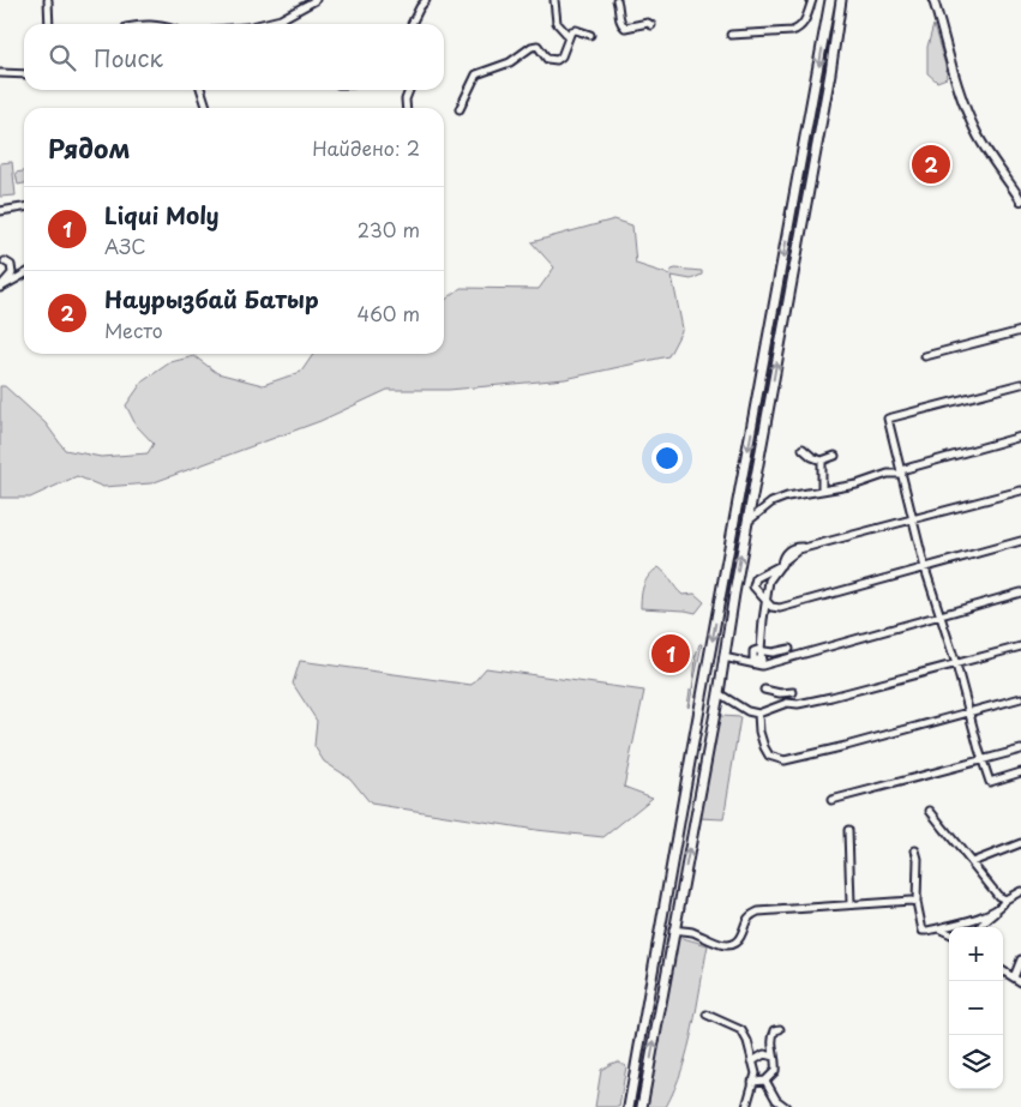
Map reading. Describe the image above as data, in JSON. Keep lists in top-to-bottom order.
{
  "page": {
    "search": "Поиск",
    "heading": ["Рядом", "Найдено: 2"],
    "pins": ["2", "1"],
    "list": [
      {
        "mark": "1",
        "name": "Liqui Moly",
        "note": "АЗС",
        "value": "230 m"
      },
      {
        "mark": "2",
        "name": "Наурызбай Батыр",
        "note": "Место",
        "value": "460 m"
      }
    ],
    "map_buttons": ["+", "−"]
  }
}
